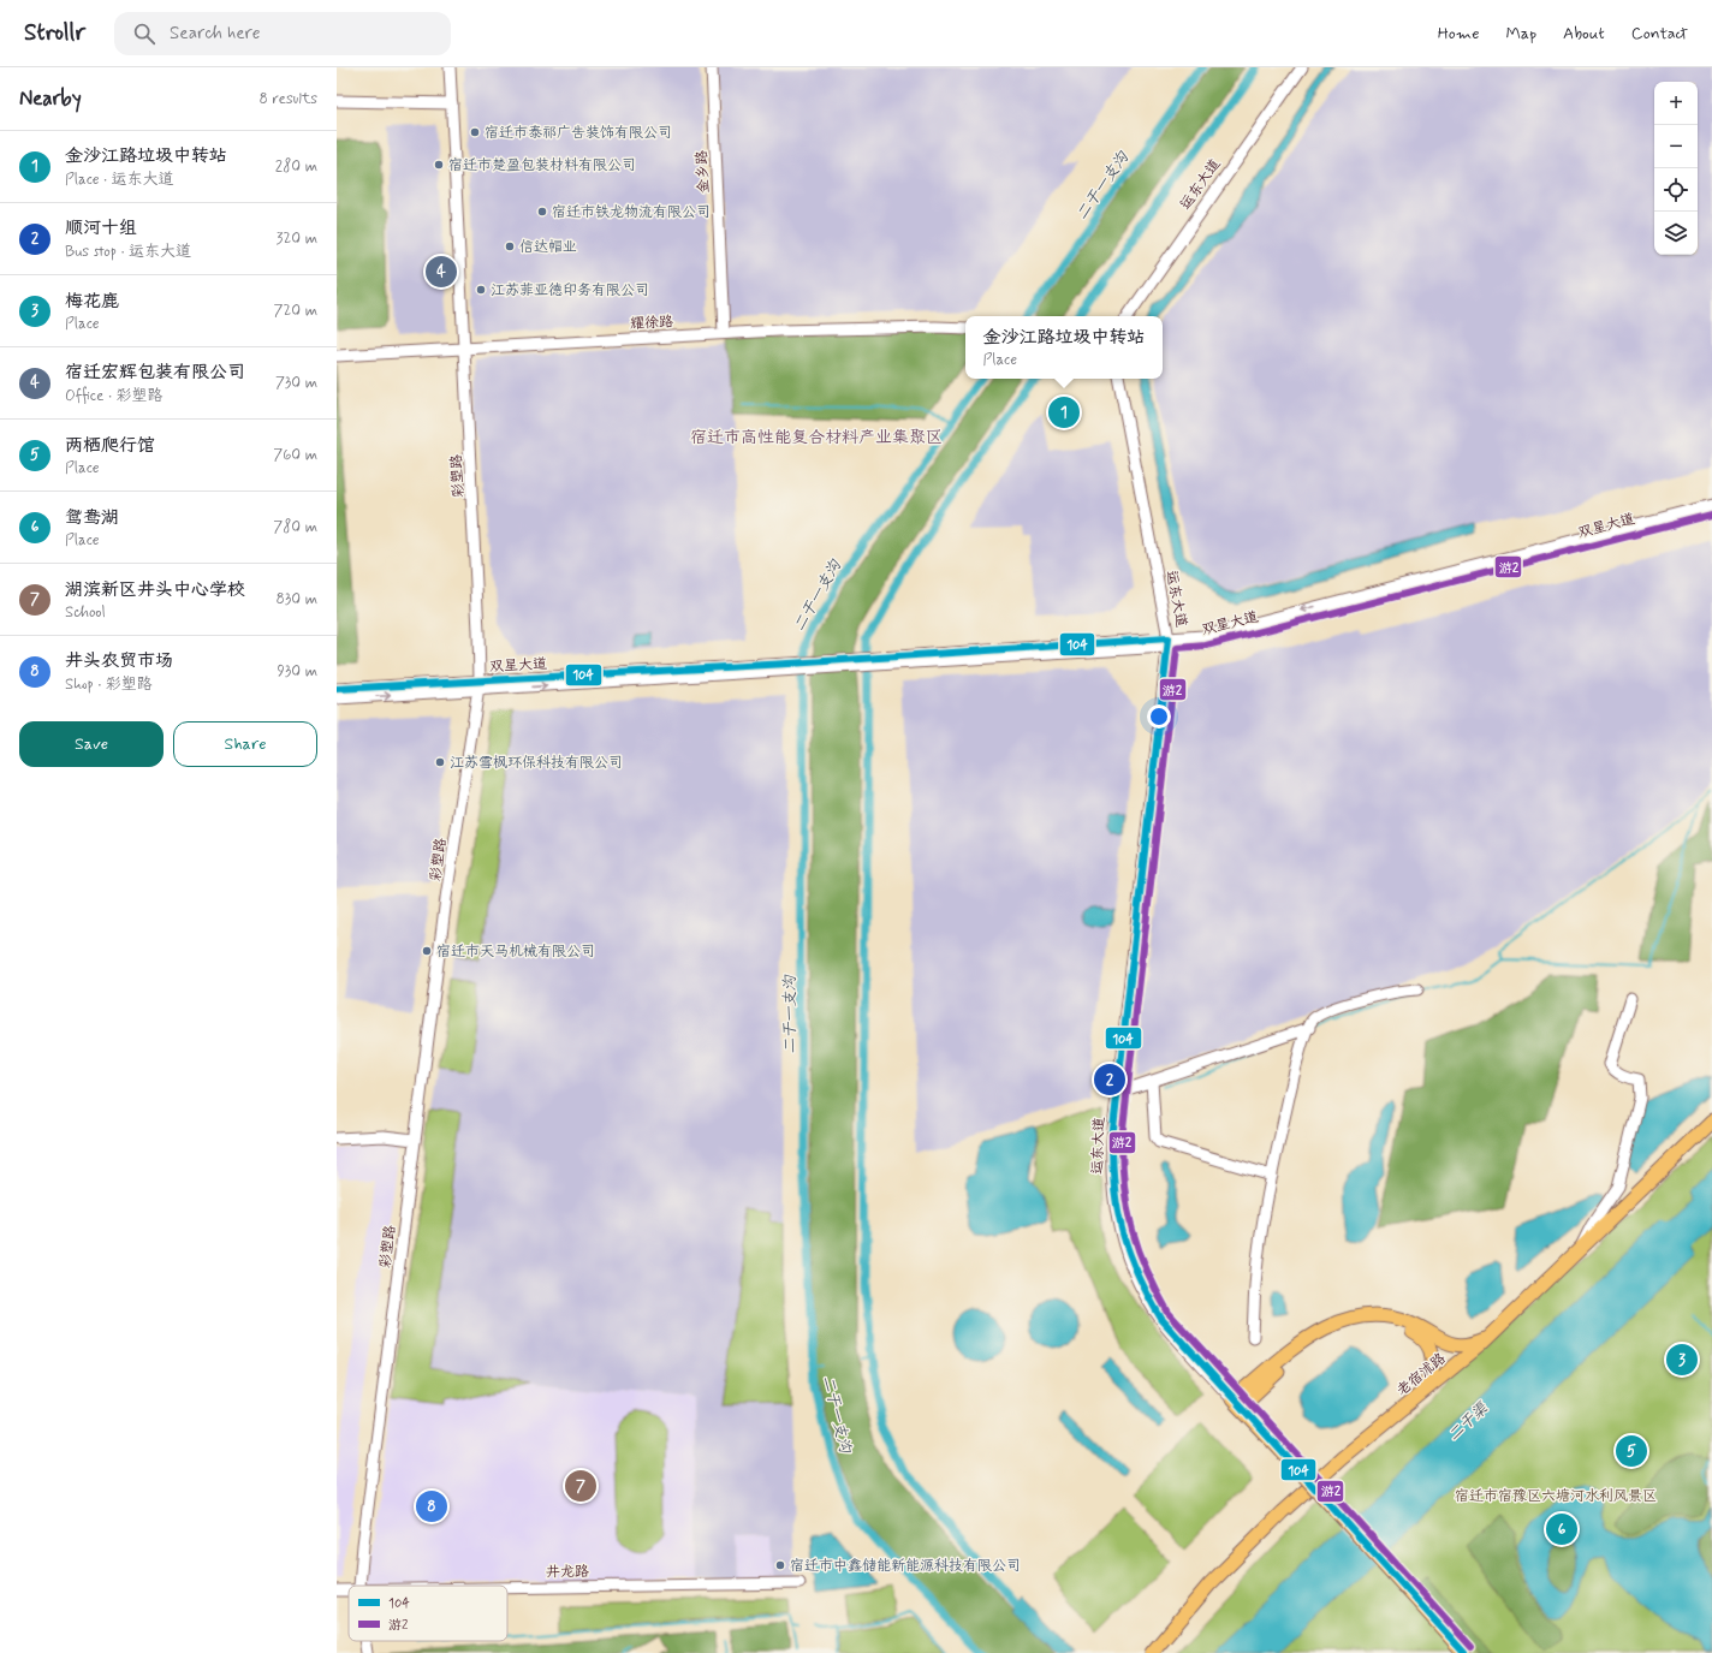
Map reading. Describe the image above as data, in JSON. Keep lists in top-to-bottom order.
{
  "streets": {
    "main road": ["运东大道", "老宿沭路"],
    "street": [
      "金乡路",
      "耀徐路",
      "彩塑路",
      "双星大道",
      "井龙路"
    ]
  },
  "crossings": [
    ["金乡路", "耀徐路"],
    ["运东大道", "双星大道"],
    ["耀徐路", "彩塑路"],
    ["彩塑路", "双星大道"]
  ],
  "districts": ["宿迁市高性能复合材料产业集聚区"],
  "water": ["二干一支沟", "二干渠"],
  "parks": ["宿迁市宿豫区六塘河水利风景区"],
  "places": [
    "宿迁市泰祁广告装饰有限公司",
    "宿迁市楚盈包装材料有限公司",
    "宿迁市铁龙物流有限公司",
    "信达帽业",
    "江苏菲亚德印务有限公司",
    "江苏雪枫环保科技有限公司",
    "宿迁市天马机械有限公司",
    "宿迁市中鑫储能新能源科技有限公司"
  ],
  "lines": ["transit line 游2", "transit line 104"],
  "legend": ["104", "游2"],
  "page": {
    "header": "Strollr",
    "search": "Search here",
    "nav": [
      "Home",
      "Map",
      "About",
      "Contact"
    ],
    "heading": ["Nearby", "8 results"],
    "map_buttons": ["+", "−"],
    "list": [
      {
        "mark": "1",
        "name": "金沙江路垃圾中转站",
        "note": "Place · 运东大道",
        "value": "280 m"
      },
      {
        "mark": "2",
        "name": "顺河十组",
        "note": "Bus stop · 运东大道",
        "value": "320 m"
      },
      {
        "mark": "3",
        "name": "梅花鹿",
        "note": "Place",
        "value": "720 m"
      },
      {
        "mark": "4",
        "name": "宿迁宏辉包装有限公司",
        "note": "Office · 彩塑路",
        "value": "730 m"
      },
      {
        "mark": "5",
        "name": "两栖爬行馆",
        "note": "Place",
        "value": "760 m"
      },
      {
        "mark": "6",
        "name": "鸳鸯湖",
        "note": "Place",
        "value": "780 m"
      },
      {
        "mark": "7",
        "name": "湖滨新区井头中心学校",
        "note": "School",
        "value": "830 m"
      },
      {
        "mark": "8",
        "name": "井头农贸市场",
        "note": "Shop · 彩塑路",
        "value": "930 m"
      }
    ],
    "pins": [
      "4",
      "1",
      "2",
      "3",
      "5",
      "7",
      "8",
      "6"
    ],
    "popup": ["金沙江路垃圾中转站", "Place"],
    "buttons": ["Save", "Share"]
  }
}
